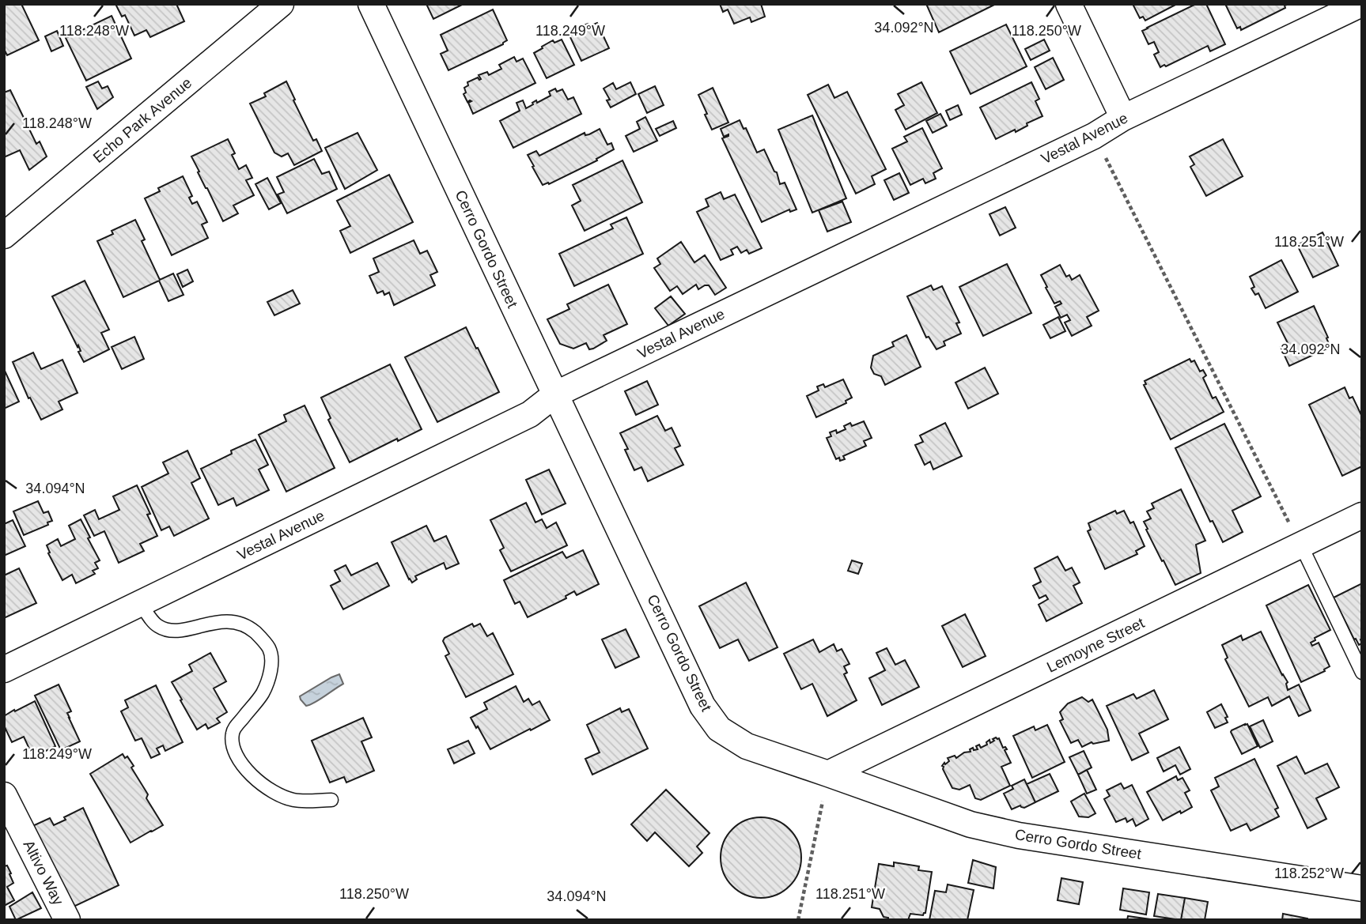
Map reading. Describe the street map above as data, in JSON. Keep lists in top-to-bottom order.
{
  "streets": {
    "street": [
      "Echo Park Avenue",
      "Vestal Avenue",
      "Cerro Gordo Street",
      "Lemoyne Street",
      "Altivo Way"
    ]
  },
  "crossings": [
    ["Vestal Avenue", "Cerro Gordo Street"],
    ["Cerro Gordo Street", "Lemoyne Street"]
  ],
  "coordinates": [
    "34.092°N",
    "118.248°W",
    "118.249°W",
    "118.250°W",
    "118.251°W",
    "34.094°N",
    "118.252°W"
  ]
}
